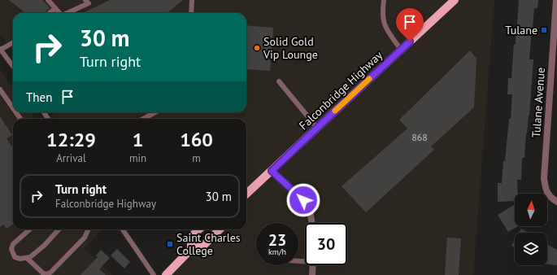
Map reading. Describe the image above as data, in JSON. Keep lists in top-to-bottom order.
{
  "streets": {
    "main road": ["Falconbridge Highway"],
    "street": ["Tulane Avenue"]
  },
  "places": {
    "transit": ["Tulane", "Saint Charles College"],
    "other": ["Solid Gold Vip Lounge"]
  },
  "house_numbers": ["868"],
  "north": "top",
  "page": {
    "turn": ["30 m", "Turn right"],
    "then": "Then",
    "eta": [
      "12:29",
      "Arrival",
      "1",
      "min",
      "160",
      "m"
    ],
    "list": [
      {
        "name": "Turn right",
        "note": "Falconbridge Highway",
        "value": "30 m"
      }
    ],
    "speed": "23 km/h",
    "limit": "30"
  }
}
